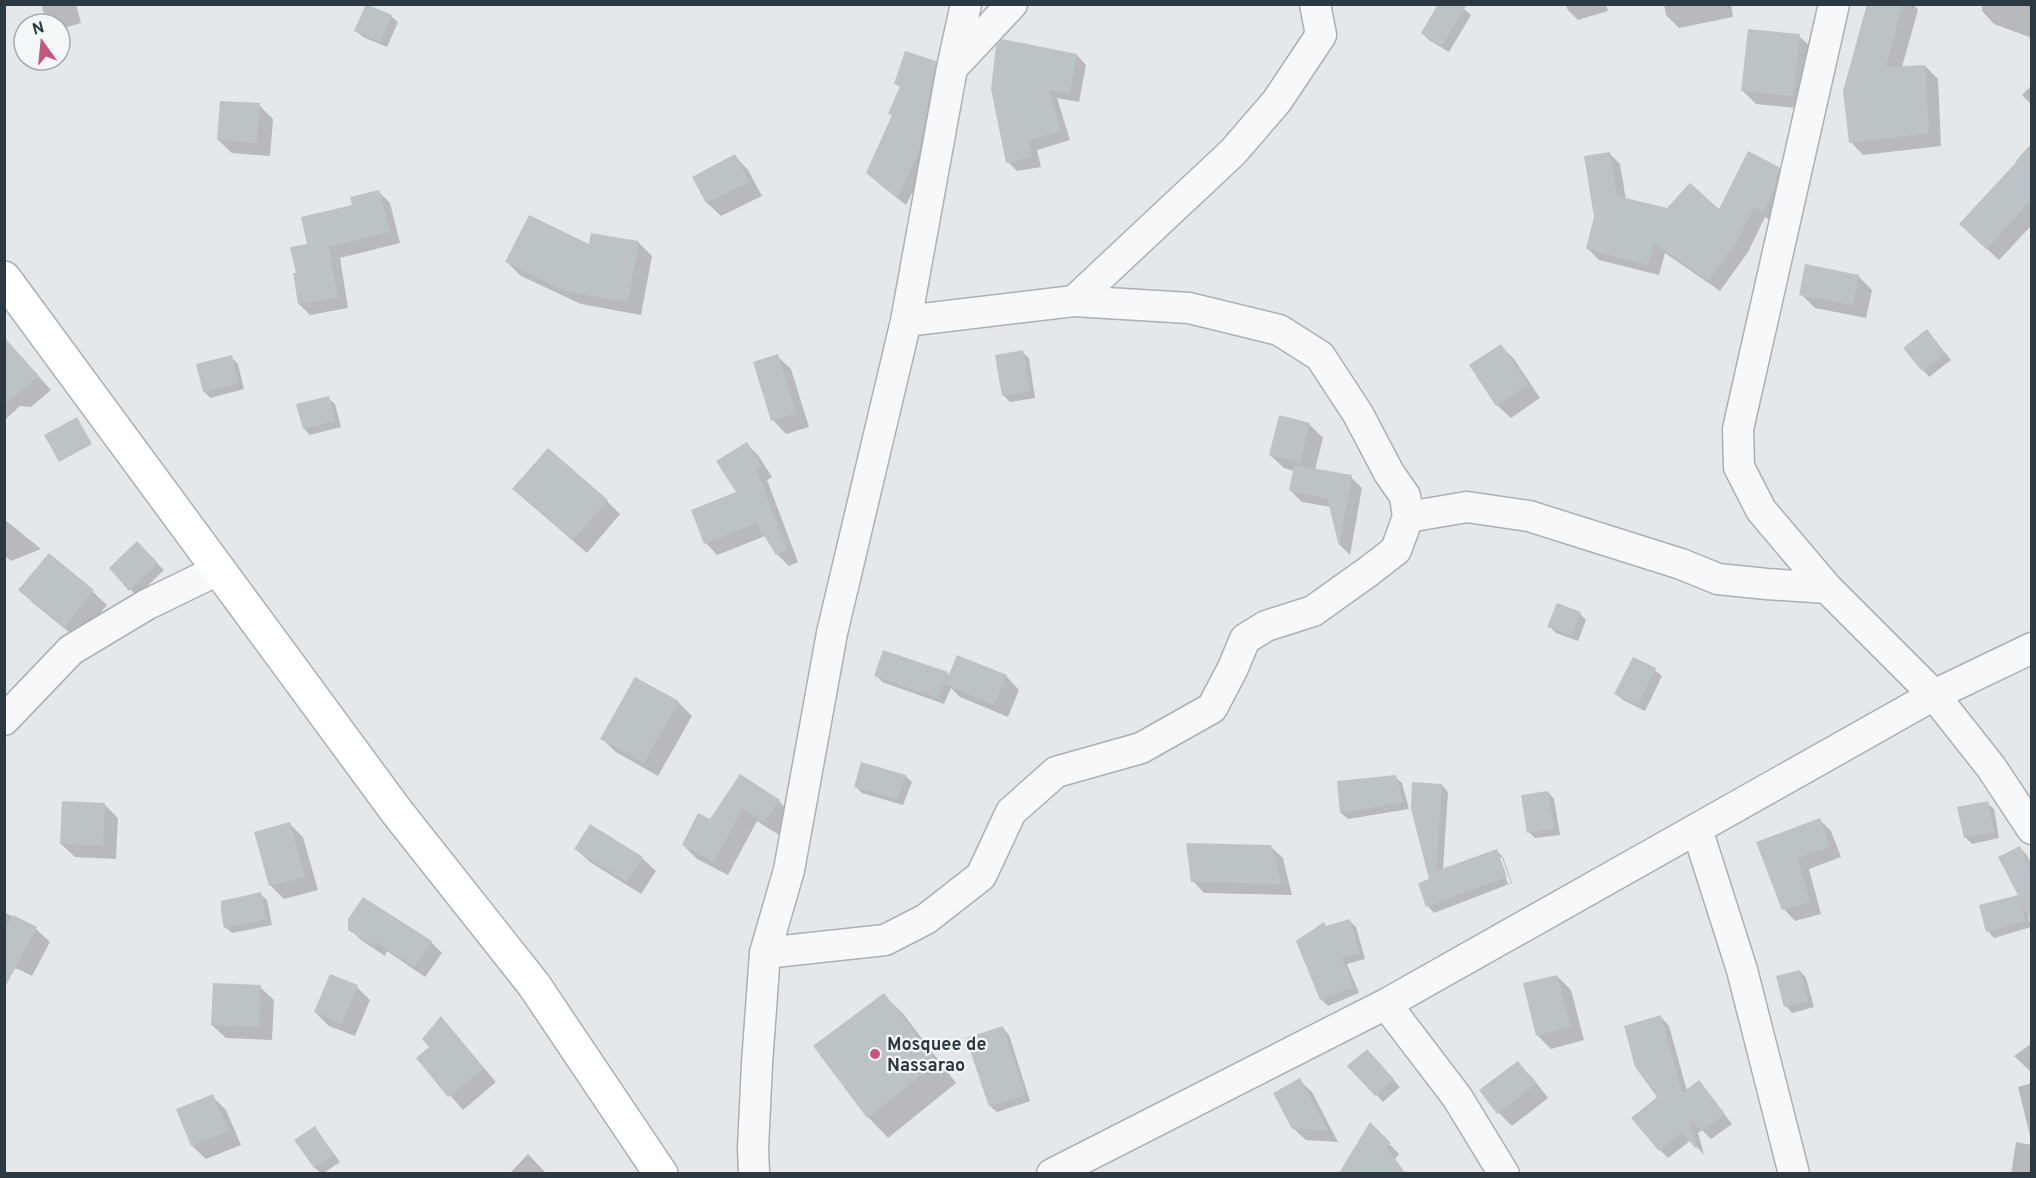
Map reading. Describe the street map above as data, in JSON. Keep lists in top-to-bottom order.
{
  "places": ["Mosquee de Nassarao"],
  "north": "top"
}
